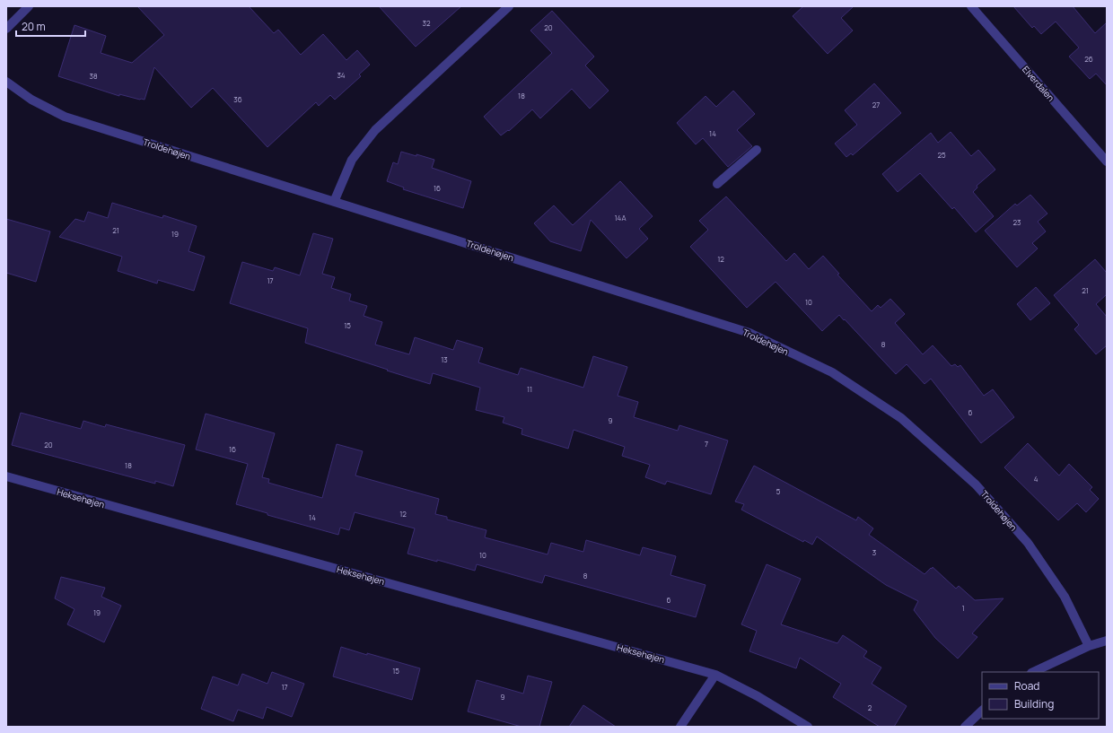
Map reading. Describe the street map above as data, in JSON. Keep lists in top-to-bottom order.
{
  "streets": {
    "street": ["Elverdalen", "Troldehøjen", "Heksehøjen"]
  },
  "house_numbers": [
    "32",
    "20",
    "26",
    "34",
    "38",
    "18",
    "36",
    "27",
    "14",
    "25",
    "16",
    "14A",
    "23",
    "21",
    "19",
    "12",
    "17",
    "21",
    "10",
    "15",
    "8",
    "13",
    "11",
    "6",
    "9",
    "7",
    "20",
    "16",
    "18",
    "4",
    "5",
    "12",
    "14",
    "3",
    "10",
    "8",
    "6",
    "1",
    "19",
    "15",
    "17",
    "9",
    "2"
  ],
  "legend": ["Road", "Building"],
  "scale_bar": "20 m"
}
